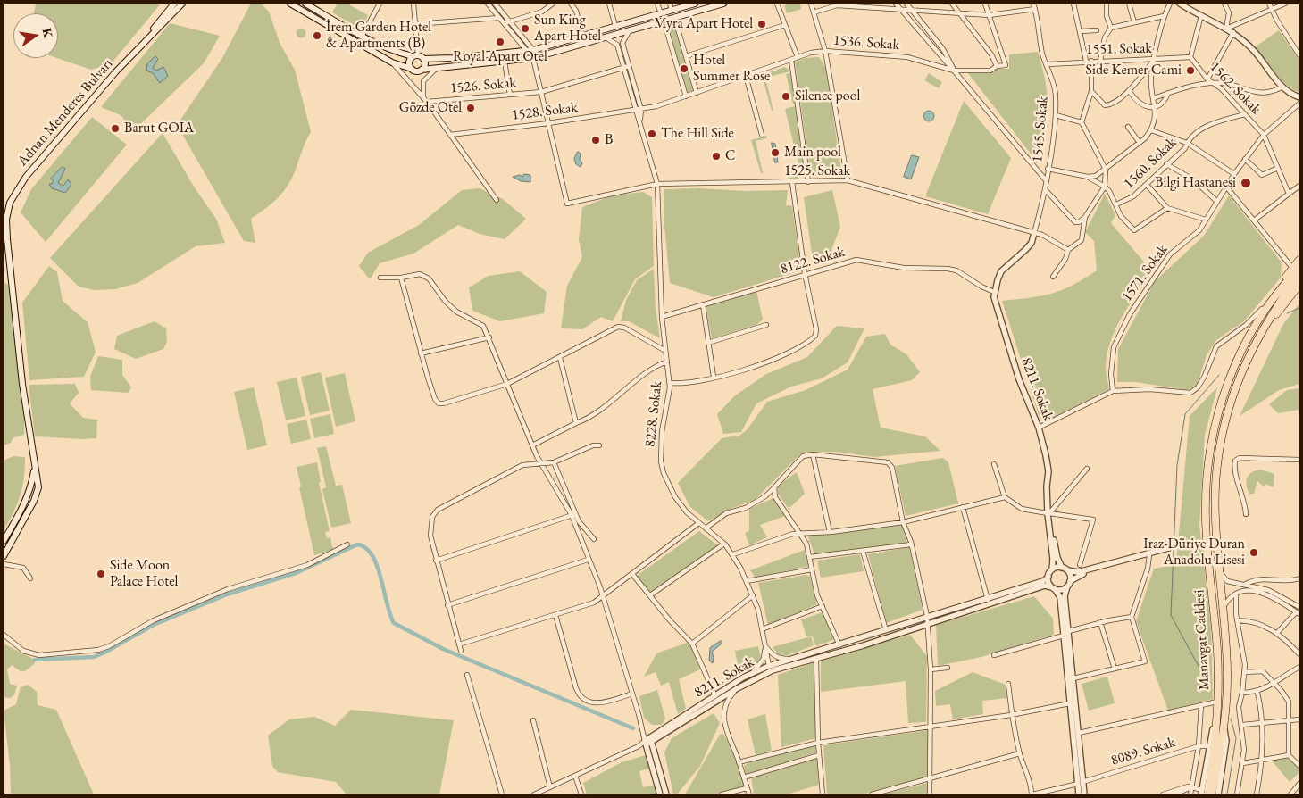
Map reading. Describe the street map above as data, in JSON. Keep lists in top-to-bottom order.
{
  "streets": {
    "highway": ["Manavgat Caddesi"],
    "main road": ["Adnan Menderes Bulvarı"],
    "street": [
      "1536. Sokak",
      "1551. Sokak",
      "1526. Sokak",
      "1562. Sokak",
      "1528. Sokak",
      "1545. Sokak",
      "1560. Sokak",
      "1525. Sokak",
      "8122. Sokak",
      "1571. Sokak",
      "8211. Sokak",
      "8228. Sokak",
      "8089. Sokak"
    ]
  },
  "crossings": [
    ["1536. Sokak", "1528. Sokak"],
    ["1551. Sokak", "1562. Sokak"],
    ["1551. Sokak", "1545. Sokak"],
    ["1562. Sokak", "1560. Sokak"],
    ["1562. Sokak", "1571. Sokak"],
    ["1528. Sokak", "1525. Sokak"],
    ["1545. Sokak", "1525. Sokak"],
    ["1525. Sokak", "8228. Sokak"],
    ["8122. Sokak", "8211. Sokak"],
    ["8122. Sokak", "8228. Sokak"],
    ["8211. Sokak", "8228. Sokak"]
  ],
  "places": [
    "Myra Apart Hotel",
    "Sun King Apart Hotel",
    "İrem Garden Hotel & Apartments (B)",
    "Royal Apart Otel",
    "Hotel Summer Rose",
    "Side Kemer Cami",
    "Silence pool",
    "Gözde Otel",
    "Barut GOIA",
    "The Hill Side",
    "B",
    "Main pool",
    "C",
    "Bilgi Hastanesi",
    "Iraz-Düriye Duran Anadolu Lisesi",
    "Side Moon Palace Hotel"
  ],
  "north": "right"
}
